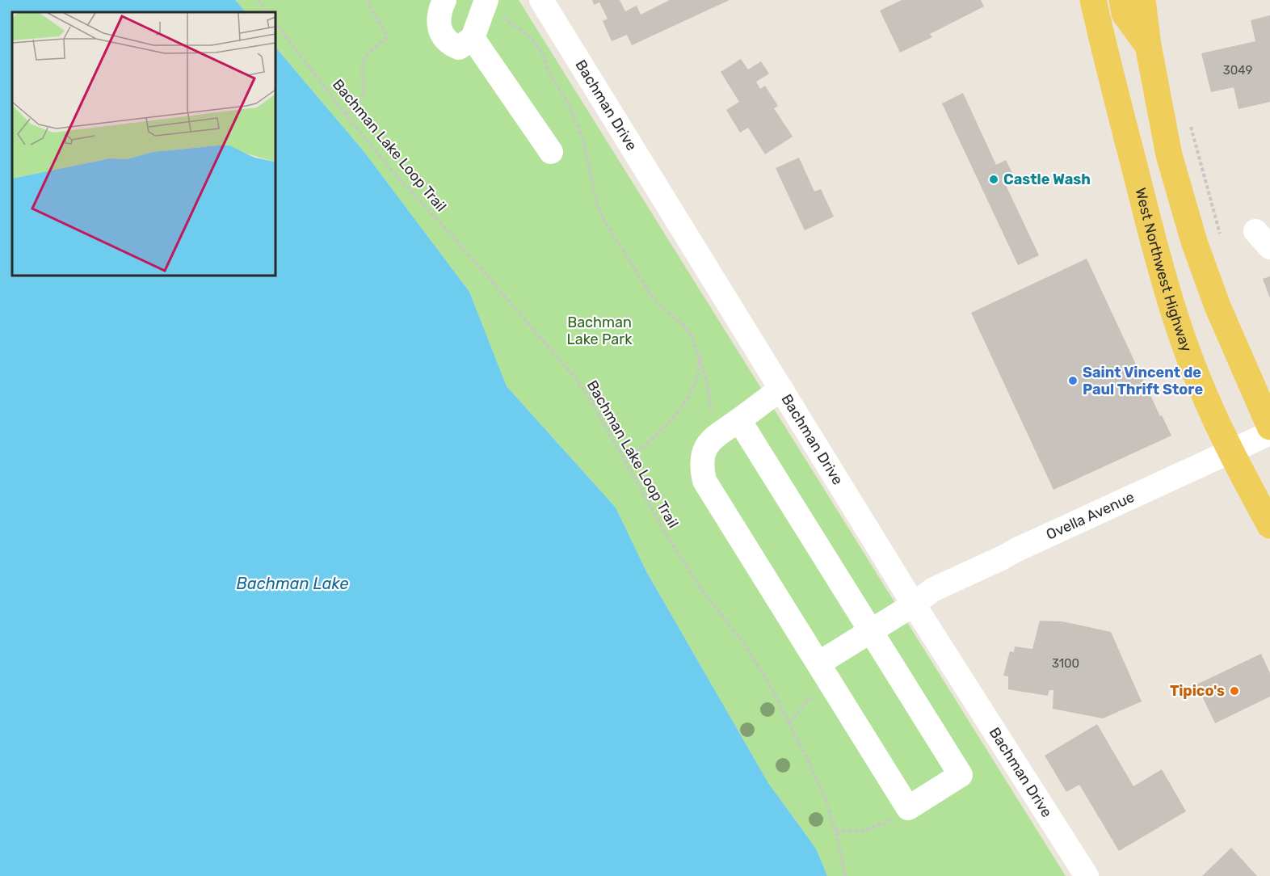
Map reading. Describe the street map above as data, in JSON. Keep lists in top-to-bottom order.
{
  "streets": {
    "main road": ["West Northwest Highway"],
    "street": ["Bachman Drive", "Ovella Avenue"],
    "path": ["Bachman Lake Loop Trail"]
  },
  "crossings": [
    ["Bachman Drive", "Ovella Avenue"],
    ["West Northwest Highway", "Ovella Avenue"]
  ],
  "water": ["Bachman Lake"],
  "parks": ["Bachman Lake Park"],
  "places": ["Castle Wash", "Saint Vincent de Paul Thrift Store", "Tipico's"],
  "house_numbers": ["3049", "3100"]
}
